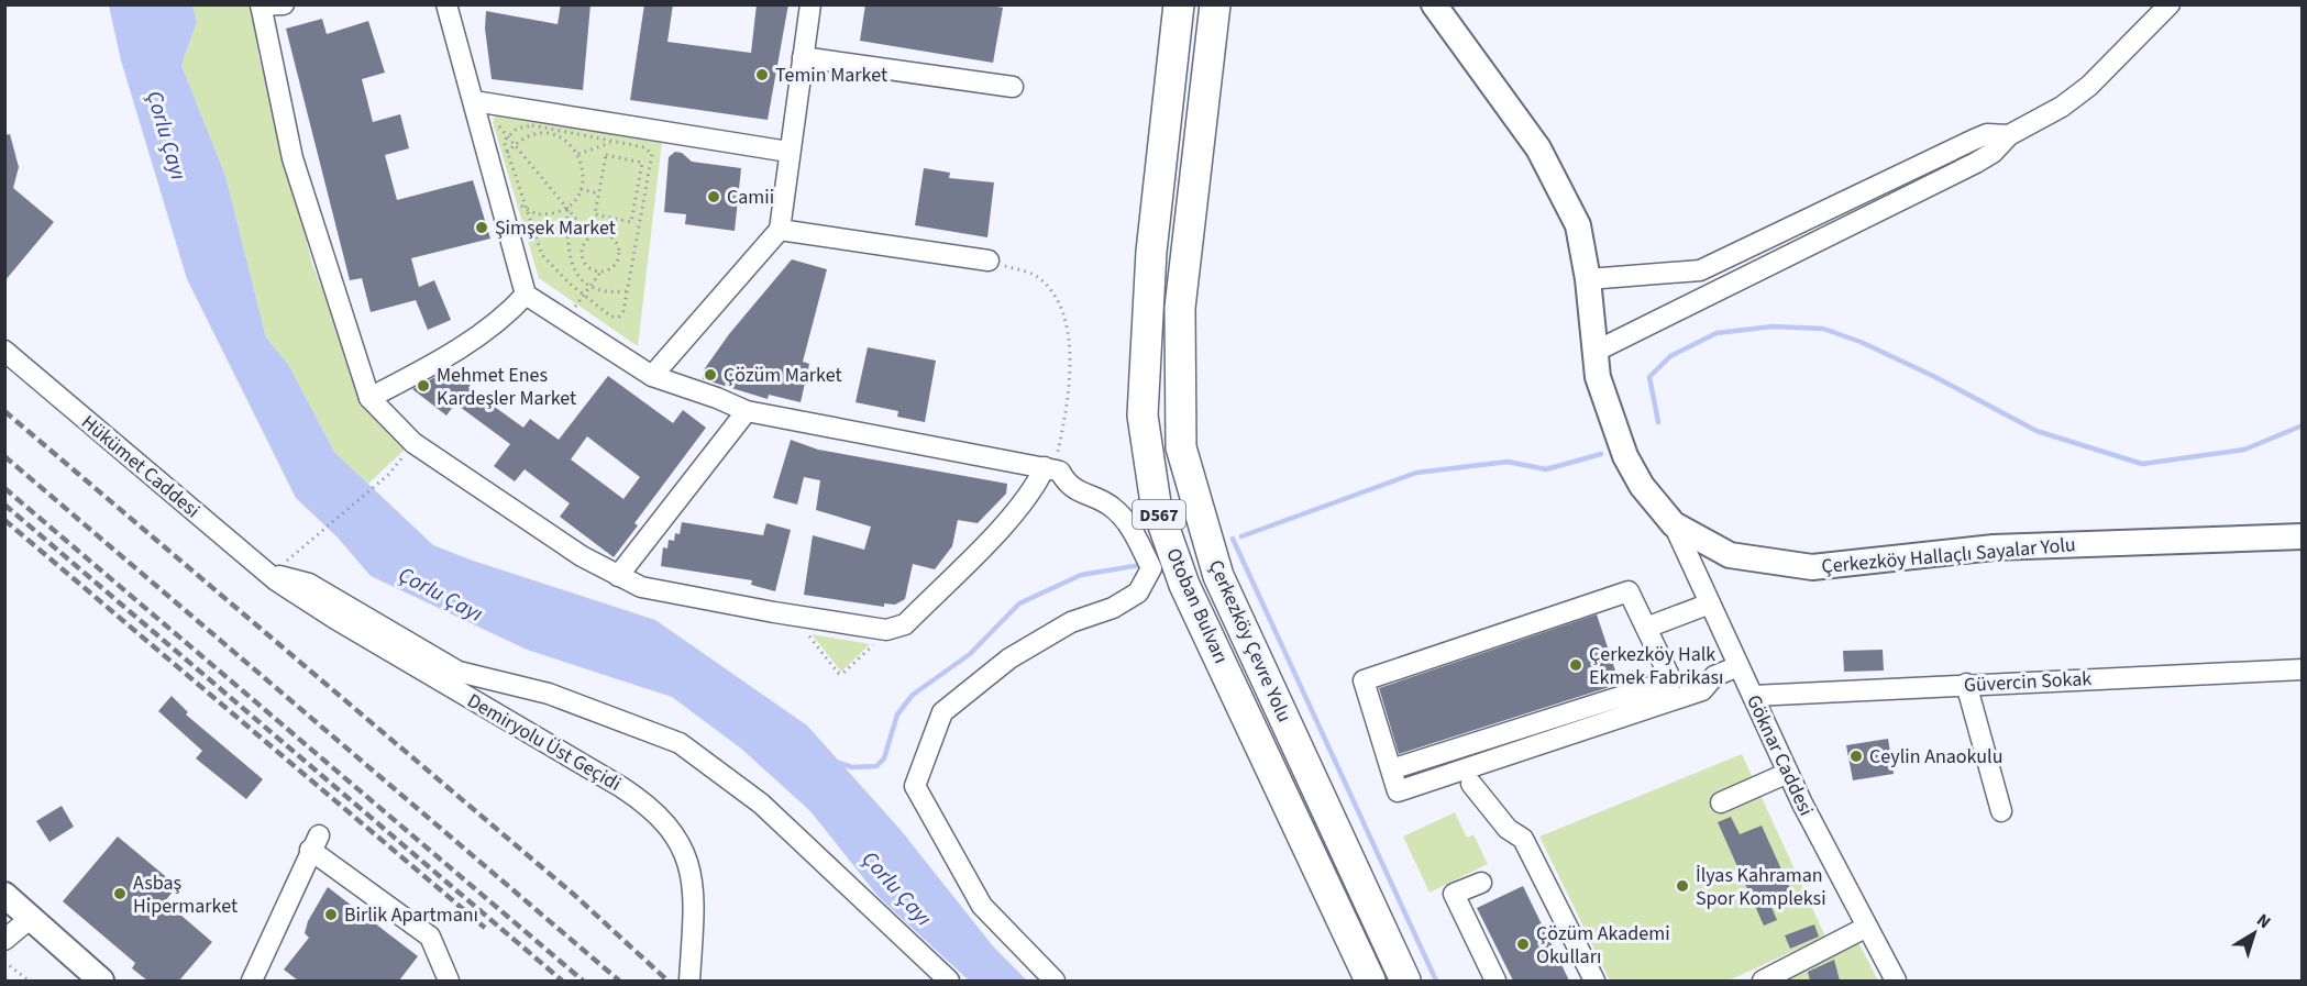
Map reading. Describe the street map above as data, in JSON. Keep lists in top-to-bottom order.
{
  "streets": {
    "highway": ["D567", "Otoban Bulvarı", "Çerkezköy Çevre Yolu"],
    "main road": ["Çerkezköy Hallaçlı Sayalar Yolu"],
    "street": [
      "Hükümet Caddesi",
      "Güvercin Sokak",
      "Demiryolu Üst Geçidi",
      "Göknar Caddesi"
    ]
  },
  "crossings": [
    ["Hükümet Caddesi", "Demiryolu Üst Geçidi"],
    ["Çerkezköy Hallaçlı Sayalar Yolu", "Göknar Caddesi"],
    ["Güvercin Sokak", "Göknar Caddesi"]
  ],
  "water": ["Çorlu Çayı"],
  "places": [
    "Temin Market",
    "Camii",
    "Şimşek Market",
    "Çözüm Market",
    "Mehmet Enes Kardeşler Market",
    "Çerkezköy Halk Ekmek Fabrikası",
    "Ceylin Anaokulu",
    "İlyas Kahraman Spor Kompleksi",
    "Asbaş Hipermarket",
    "Birlik Apartmanı",
    "Çözüm Akademi Okulları"
  ],
  "north": "top right"
}
